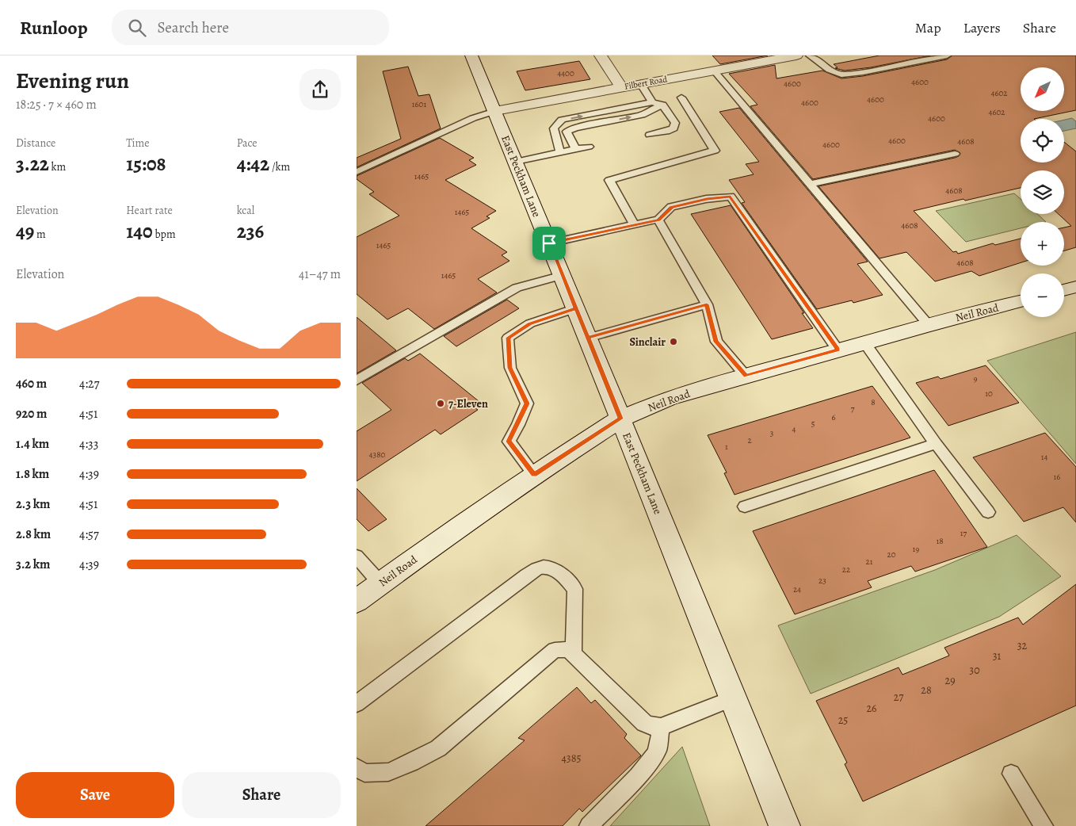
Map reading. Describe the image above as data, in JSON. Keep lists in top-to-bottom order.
{
  "streets": {
    "street": ["Filbert Road", "East Peckham Lane", "Neil Road"]
  },
  "crossings": [
    ["Filbert Road", "East Peckham Lane"],
    ["East Peckham Lane", "Neil Road"]
  ],
  "places": ["Sinclair", "7-Eleven"],
  "house_numbers": [
    "4400",
    "4600",
    "4600",
    "4602",
    "4600",
    "4600",
    "1601",
    "4602",
    "4600",
    "4600",
    "4608",
    "4600",
    "1465",
    "4608",
    "1465",
    "4608",
    "1465",
    "4608",
    "1465",
    "9",
    "10",
    "8",
    "7",
    "6",
    "5",
    "4",
    "3",
    "2",
    "1",
    "4380",
    "14",
    "16",
    "17",
    "18",
    "19",
    "20",
    "21",
    "22",
    "23",
    "24",
    "32",
    "31",
    "30",
    "29",
    "28",
    "27",
    "26",
    "25",
    "4385"
  ],
  "north": "bottom left",
  "page": {
    "header": "Runloop",
    "search": "Search here",
    "nav": ["Map", "Layers", "Share"],
    "heading": ["Evening run", "18:25 · 7 × 460 m"],
    "map_buttons": ["+", "−"],
    "stats": [
      ["Distance", "3.22 km"],
      ["Time", "15:08"],
      ["Pace", "4:42 /km"],
      ["Elevation", "49 m"],
      ["Heart rate", "140 bpm"],
      ["kcal", "236"]
    ],
    "chart": ["Elevation", "41–47 m"],
    "list": [
      {
        "name": "460 m",
        "note": "4:27"
      },
      {
        "name": "920 m",
        "note": "4:51"
      },
      {
        "name": "1.4 km",
        "note": "4:33"
      },
      {
        "name": "1.8 km",
        "note": "4:39"
      },
      {
        "name": "2.3 km",
        "note": "4:51"
      },
      {
        "name": "2.8 km",
        "note": "4:57"
      },
      {
        "name": "3.2 km",
        "note": "4:39"
      }
    ],
    "buttons": ["Save", "Share"]
  }
}
